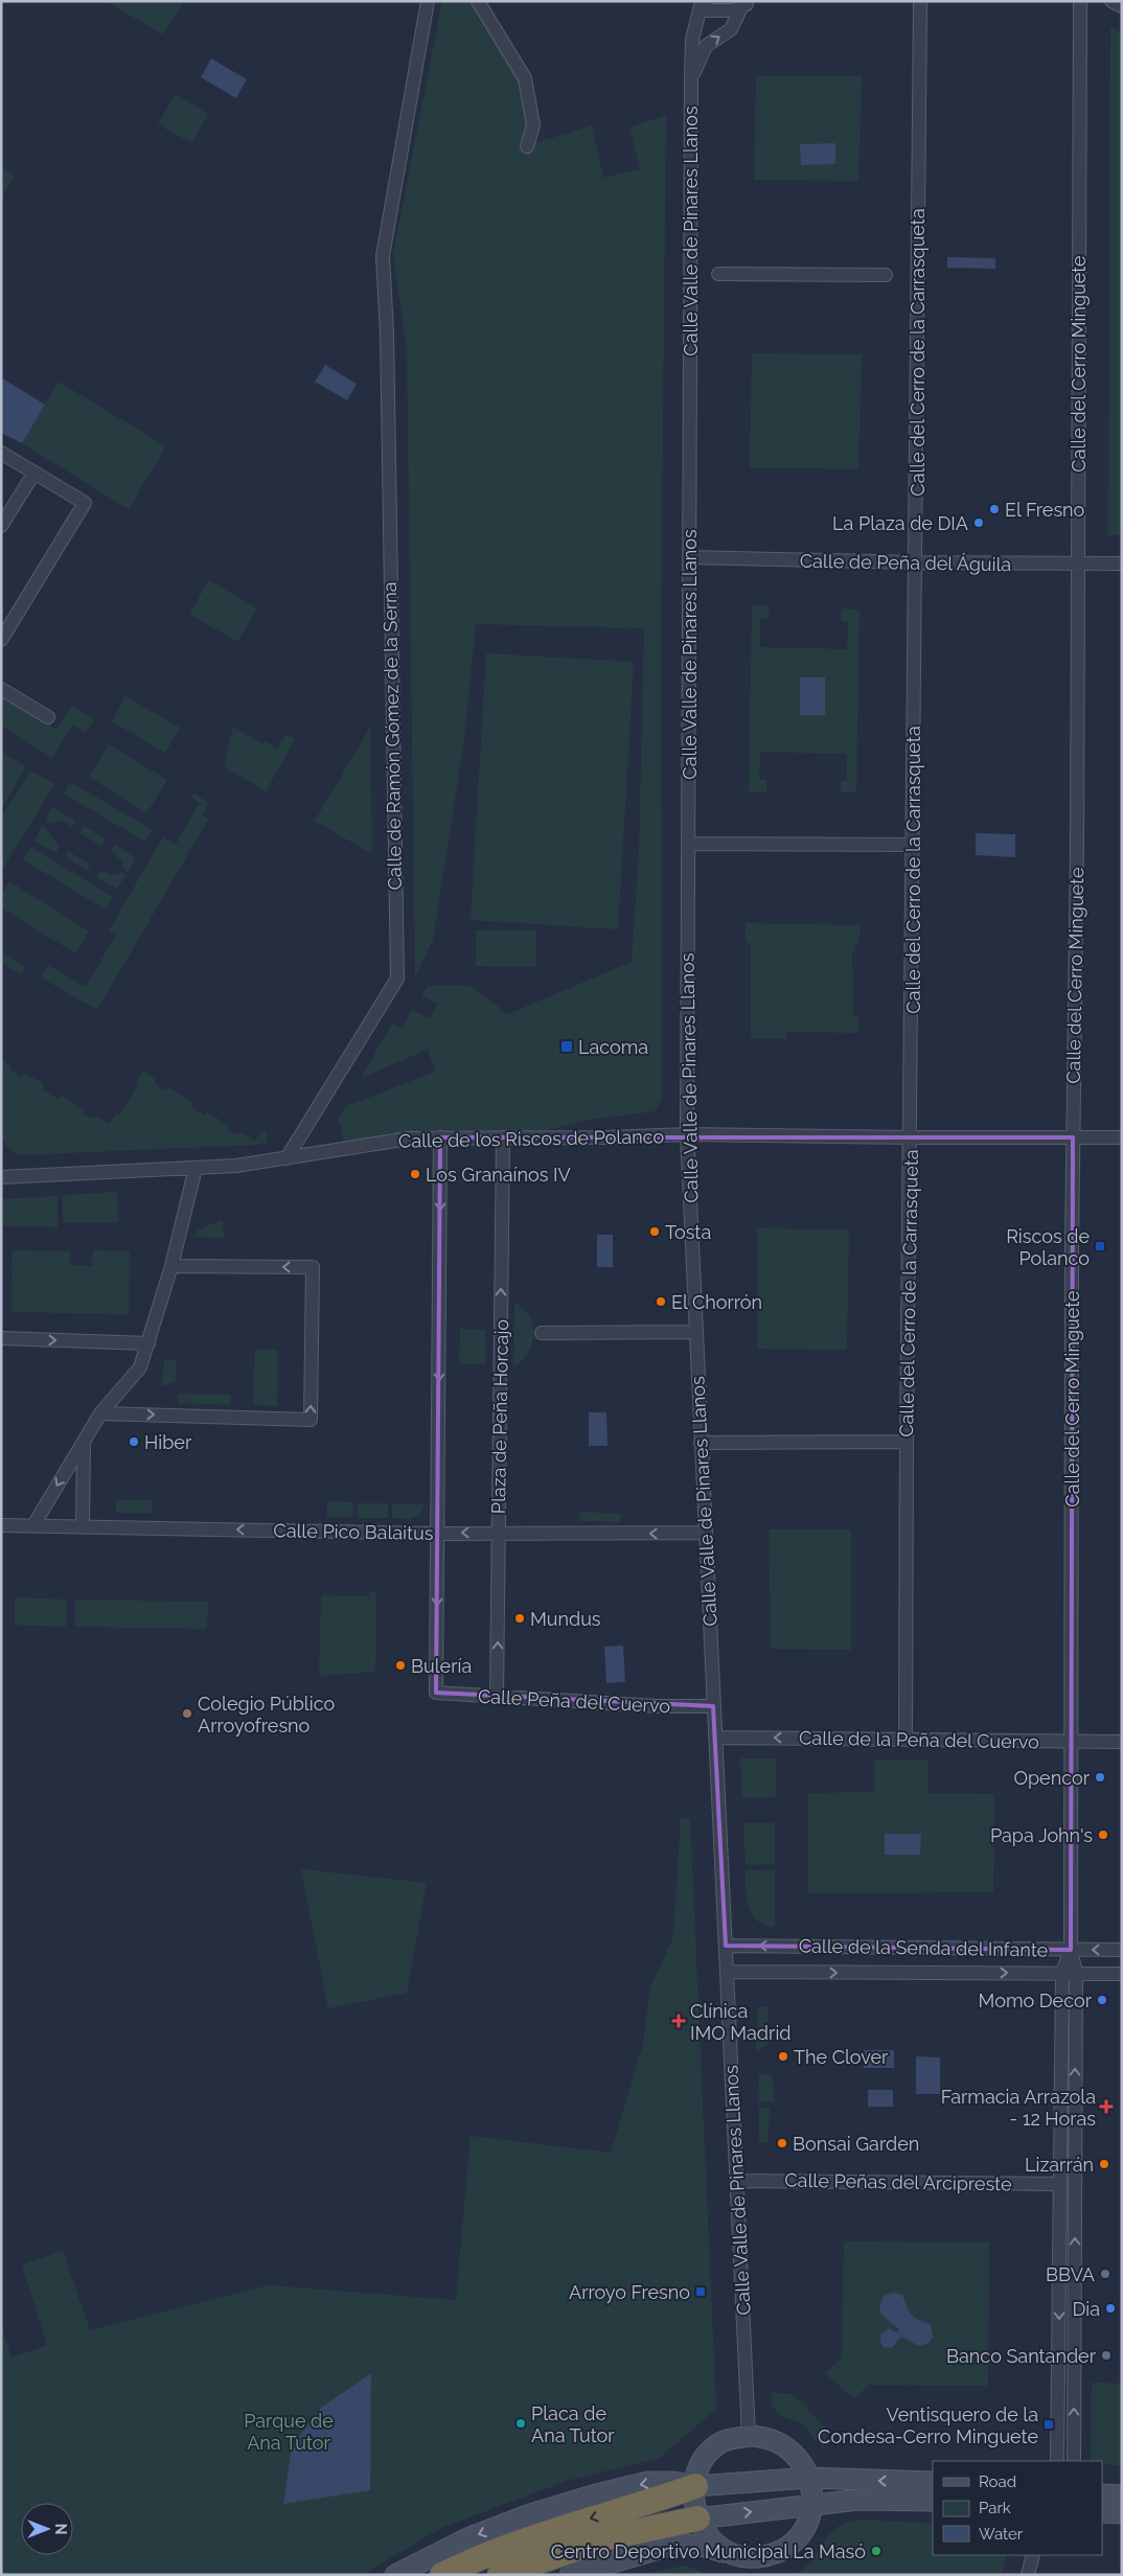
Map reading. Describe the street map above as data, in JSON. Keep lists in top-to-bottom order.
{
  "streets": {
    "street": [
      "Calle Valle de Pinares Llanos",
      "Calle del Cerro de la Carrasqueta",
      "Calle del Cerro Minguete",
      "Calle de Peña del Águila",
      "Calle de Ramón Gómez de la Serna",
      "Calle de los Riscos de Polanco",
      "Plaza de Peña Horcajo",
      "Calle Pico Balaitus",
      "Calle Peña del Cuervo",
      "Calle de la Peña del Cuervo",
      "Calle de la Senda del Infante",
      "Calle Peñas del Arcipreste"
    ]
  },
  "crossings": [
    ["Calle Valle de Pinares Llanos", "Calle de Peña del Águila"],
    ["Calle Valle de Pinares Llanos", "Calle de los Riscos de Polanco"],
    ["Calle Valle de Pinares Llanos", "Calle Pico Balaitus"],
    ["Calle Valle de Pinares Llanos", "Calle Peña del Cuervo"],
    ["Calle Valle de Pinares Llanos", "Calle de la Peña del Cuervo"],
    ["Calle Valle de Pinares Llanos", "Calle de la Senda del Infante"],
    ["Calle Valle de Pinares Llanos", "Calle Peñas del Arcipreste"],
    ["Calle del Cerro de la Carrasqueta", "Calle de Peña del Águila"],
    ["Calle del Cerro de la Carrasqueta", "Calle de los Riscos de Polanco"],
    ["Calle del Cerro de la Carrasqueta", "Calle de la Peña del Cuervo"],
    ["Calle del Cerro Minguete", "Calle de Peña del Águila"],
    ["Calle del Cerro Minguete", "Calle de los Riscos de Polanco"],
    ["Calle del Cerro Minguete", "Calle de la Peña del Cuervo"],
    ["Calle del Cerro Minguete", "Calle de la Senda del Infante"],
    ["Calle del Cerro Minguete", "Calle Peñas del Arcipreste"],
    ["Calle de Ramón Gómez de la Serna", "Calle de los Riscos de Polanco"],
    ["Calle de los Riscos de Polanco", "Plaza de Peña Horcajo"],
    ["Plaza de Peña Horcajo", "Calle Pico Balaitus"],
    ["Plaza de Peña Horcajo", "Calle Peña del Cuervo"],
    ["Calle Pico Balaitus", "Calle Peña del Cuervo"]
  ],
  "one_way": ["Calle Pico Balaitus", "Calle de la Peña del Cuervo"],
  "parks": ["Parque de Ana Tutor"],
  "places": {
    "other": [
      "El Fresno",
      "La Plaza de DIA",
      "Los Granaínos IV",
      "Tosta",
      "El Chorrón",
      "Hiber",
      "Mundus",
      "Bulería",
      "Colegio Público Arroyofresno",
      "Opencor",
      "Papa John's",
      "Momo Decor",
      "The Clover",
      "Bonsai Garden",
      "Lizarrán",
      "BBVA",
      "Dia",
      "Banco Santander",
      "Placa de Ana Tutor",
      "Centro Deportivo Municipal La Masó"
    ],
    "transit": [
      "Lacoma",
      "Riscos de Polanco",
      "Arroyo Fresno",
      "Ventisquero de la Condesa-Cerro Minguete"
    ],
    "health": ["Clínica IMO Madrid", "Farmacia Arrazola - 12 Horas"]
  },
  "legend": ["Road", "Park", "Water"],
  "north": "right"
}
